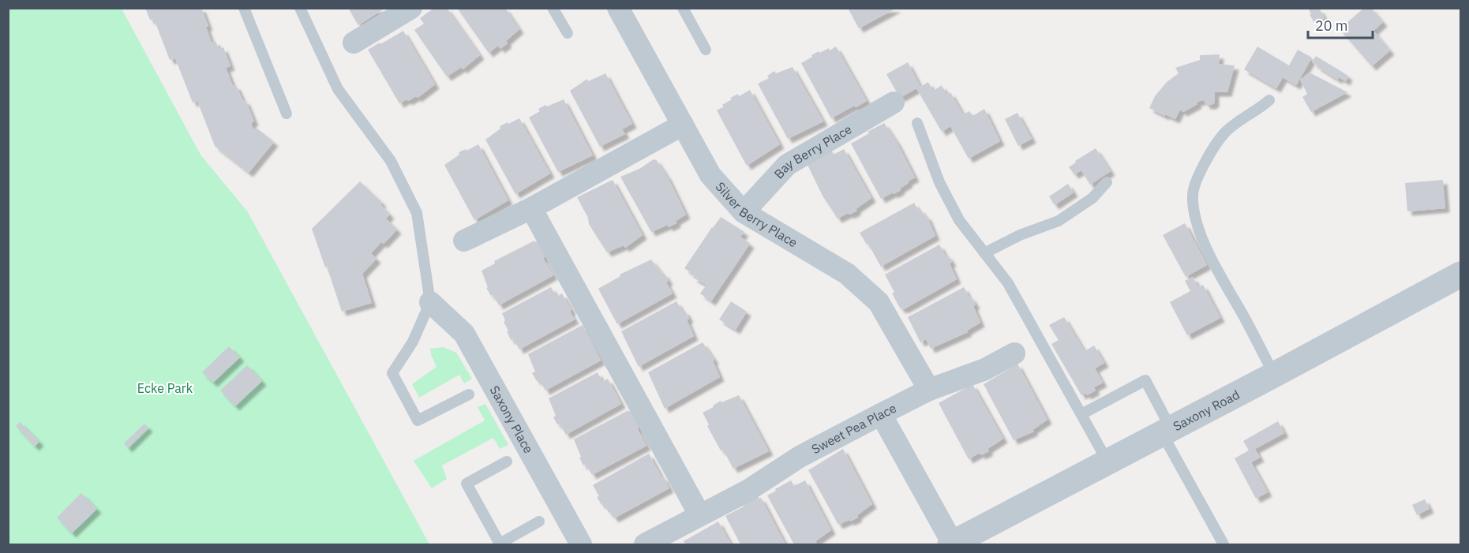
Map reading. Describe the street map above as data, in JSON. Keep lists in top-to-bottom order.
{
  "streets": {
    "street": [
      "Bay Berry Place",
      "Silver Berry Place",
      "Saxony Road",
      "Saxony Place",
      "Sweet Pea Place"
    ]
  },
  "crossings": [
    ["Bay Berry Place", "Silver Berry Place"],
    ["Silver Berry Place", "Sweet Pea Place"]
  ],
  "parks": ["Ecke Park"],
  "scale_bar": "20 m"
}
